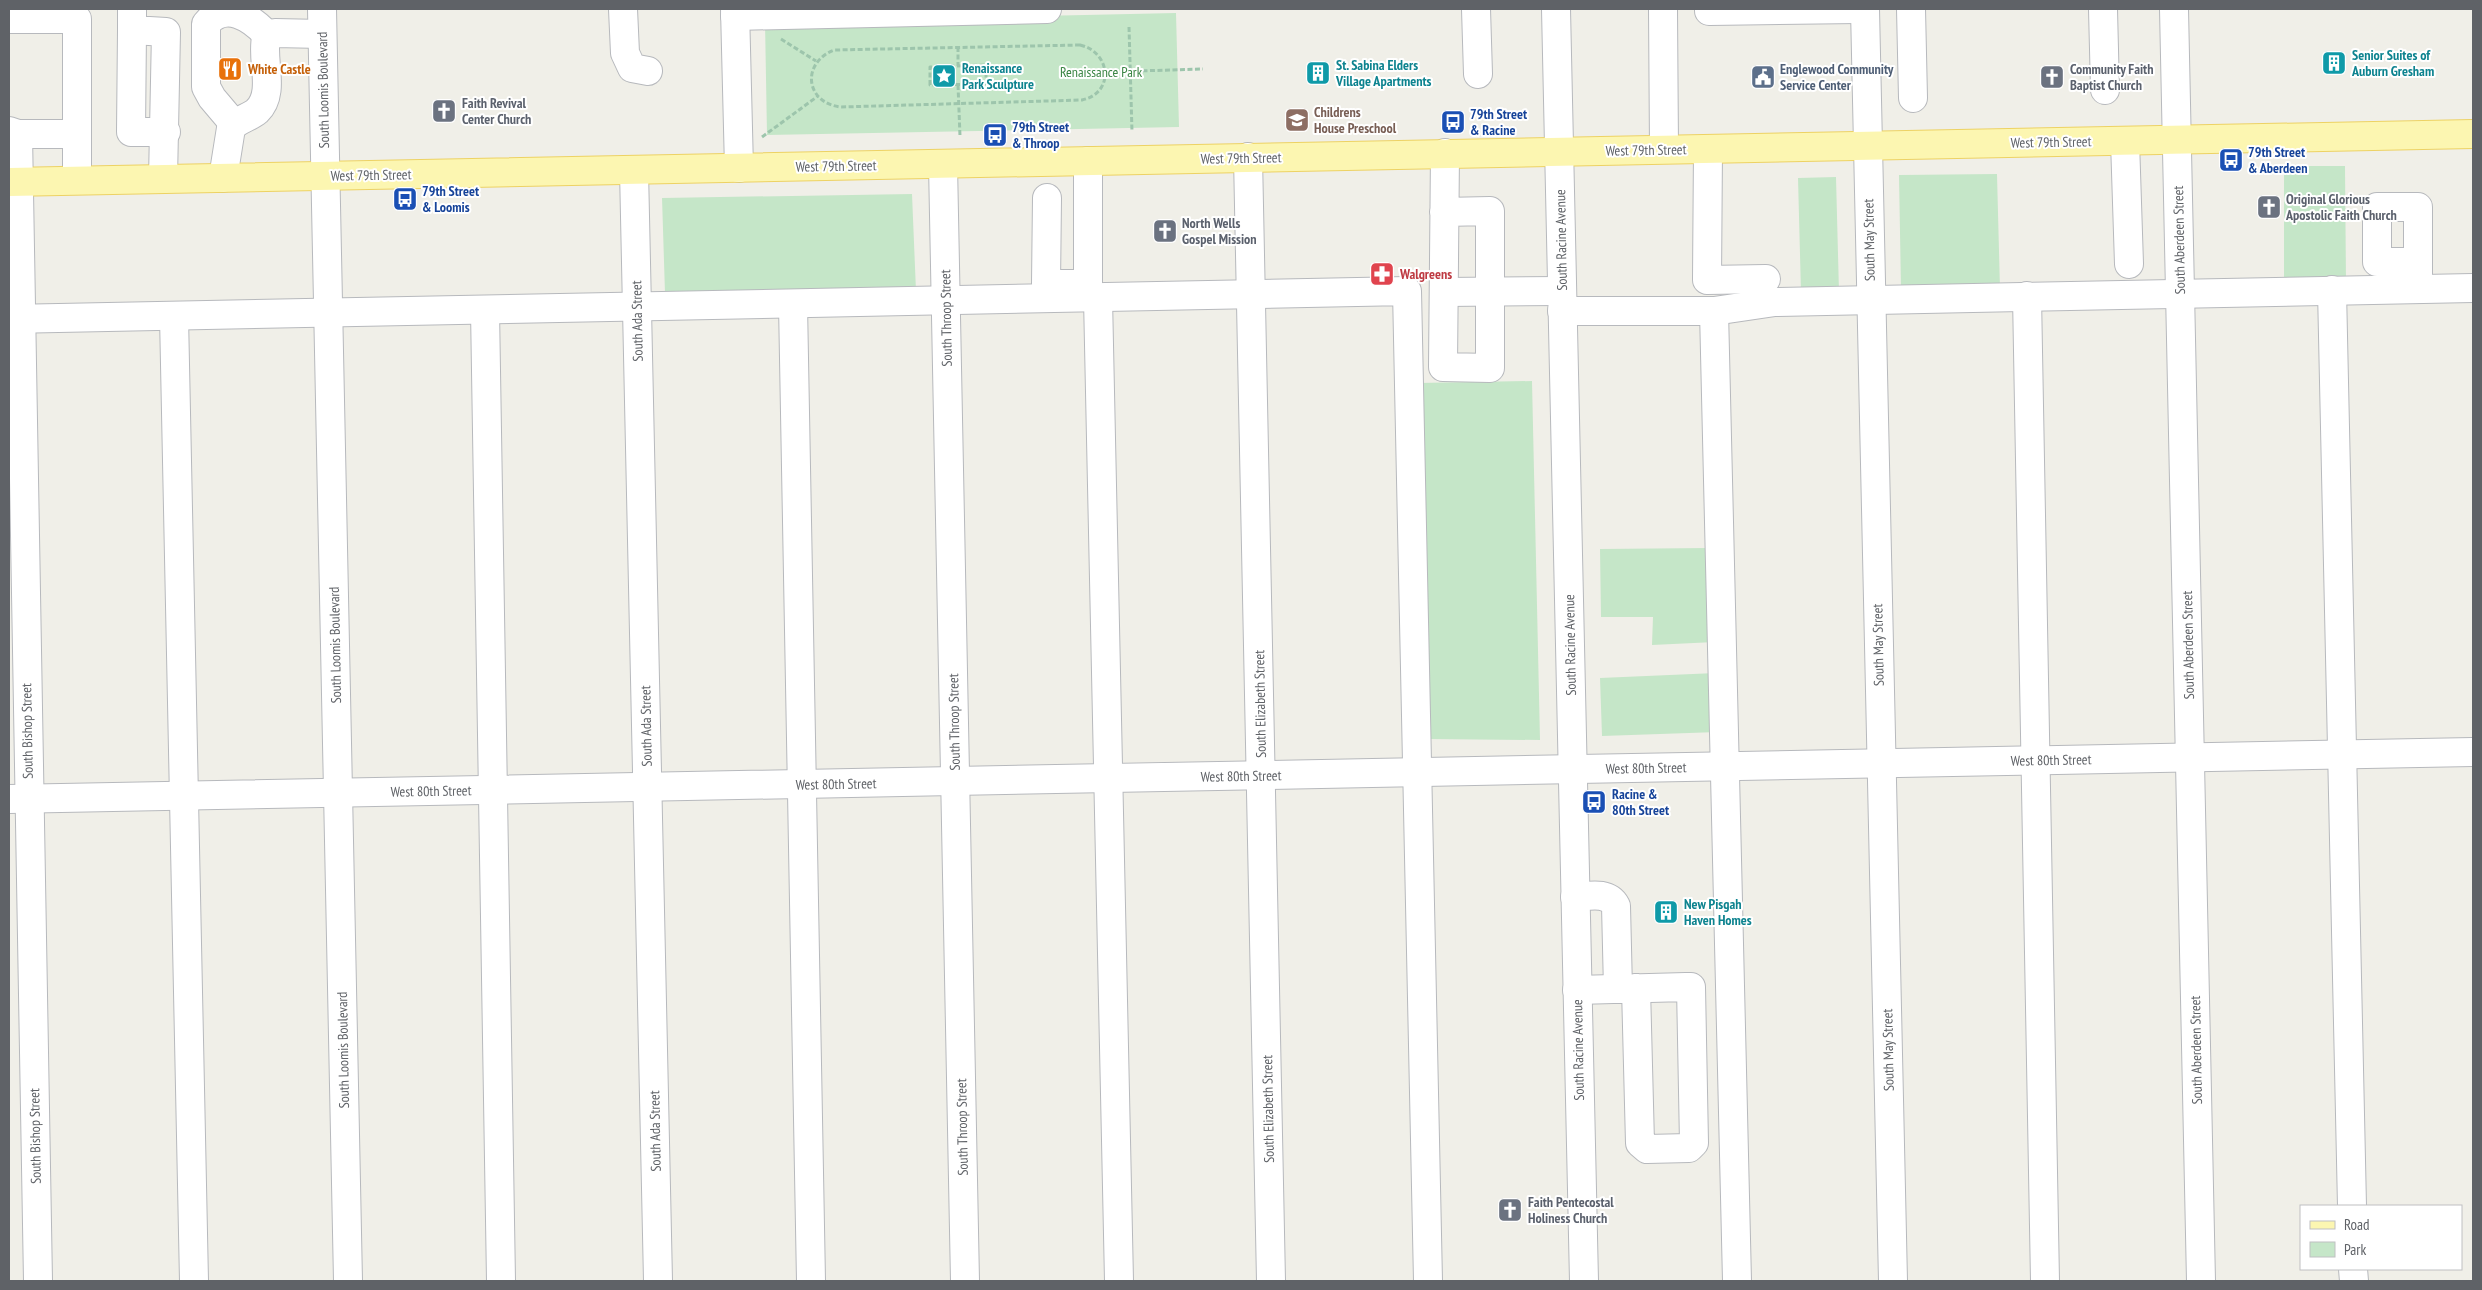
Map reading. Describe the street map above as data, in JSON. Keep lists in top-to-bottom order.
{
  "streets": {
    "main road": ["West 79th Street"],
    "street": [
      "South Loomis Boulevard",
      "South Racine Avenue",
      "South May Street",
      "South Aberdeen Street",
      "South Throop Street",
      "South Ada Street",
      "South Elizabeth Street",
      "South Bishop Street",
      "West 80th Street"
    ]
  },
  "crossings": [
    ["South Loomis Boulevard", "West 79th Street"],
    ["South Loomis Boulevard", "West 80th Street"],
    ["West 79th Street", "South Racine Avenue"],
    ["West 79th Street", "South May Street"],
    ["West 79th Street", "South Aberdeen Street"],
    ["West 79th Street", "South Throop Street"],
    ["West 79th Street", "South Ada Street"],
    ["West 79th Street", "South Elizabeth Street"],
    ["West 79th Street", "South Bishop Street"],
    ["South Racine Avenue", "West 80th Street"],
    ["South May Street", "West 80th Street"],
    ["South Aberdeen Street", "West 80th Street"],
    ["South Throop Street", "West 80th Street"],
    ["South Ada Street", "West 80th Street"],
    ["South Elizabeth Street", "West 80th Street"],
    ["South Bishop Street", "West 80th Street"]
  ],
  "parks": ["Renaissance Park"],
  "places": {
    "building": ["Senior Suites of Auburn Gresham", "St. Sabina Elders Village Apartments", "New Pisgah Haven Homes"],
    "restaurant": ["White Castle"],
    "place": ["Renaissance Park Sculpture"],
    "public building": ["Englewood Community Service Center"],
    "church": [
      "Community Faith Baptist Church",
      "Faith Revival Center Church",
      "Original Glorious Apostolic Faith Church",
      "North Wells Gospel Mission",
      "Faith Pentecostal Holiness Church"
    ],
    "school or university": ["Childrens House Preschool"],
    "bus stop": [
      "79th Street & Racine",
      "79th Street & Throop",
      "79th Street & Aberdeen",
      "79th Street & Loomis",
      "Racine & 80th Street"
    ],
    "pharmacy": ["Walgreens"]
  },
  "legend": ["Road", "Park"]
}
